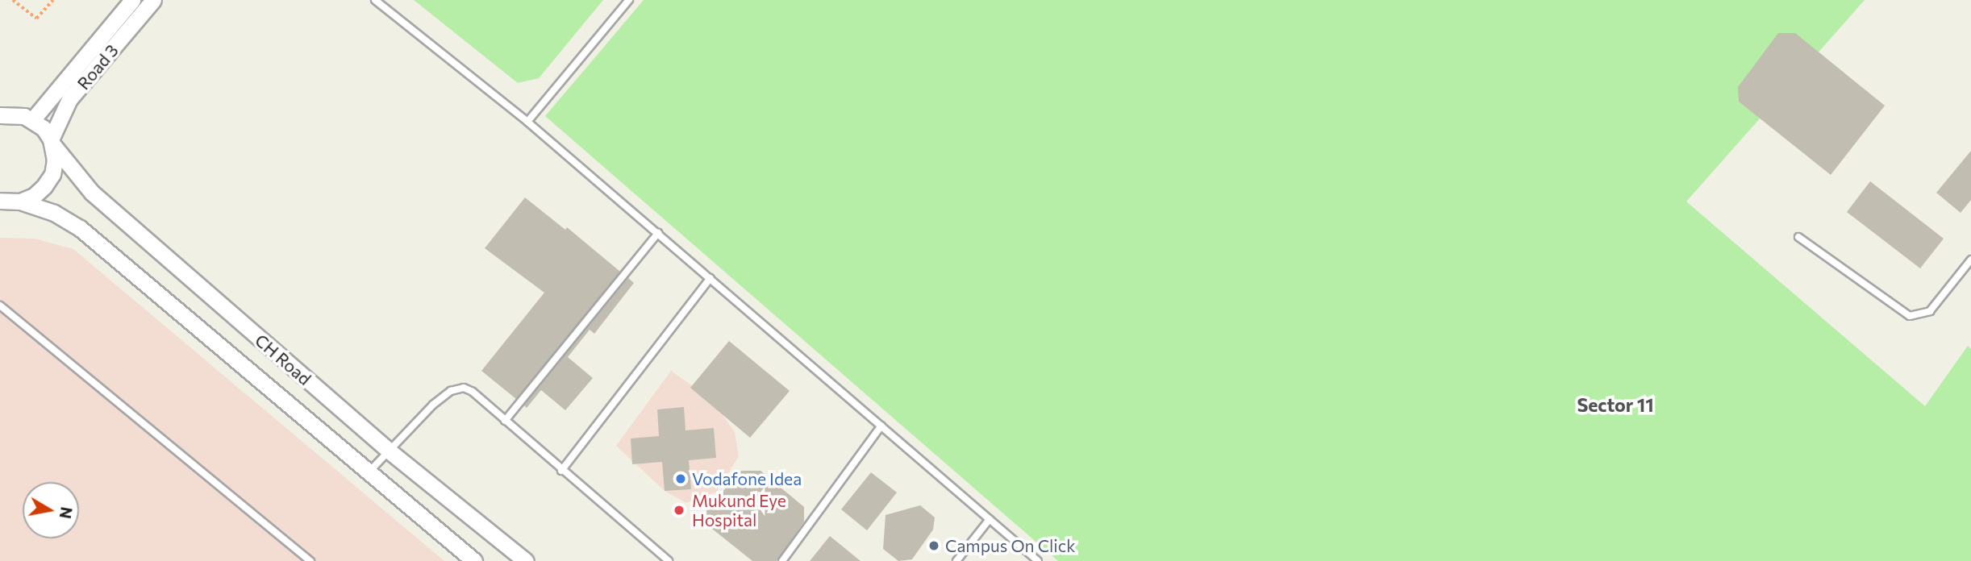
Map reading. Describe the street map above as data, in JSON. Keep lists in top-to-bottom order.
{
  "streets": {
    "street": ["Road 3", "CH Road"]
  },
  "crossings": [
    ["Road 3", "CH Road"]
  ],
  "districts": ["Sector 11"],
  "places": ["Vodafone Idea", "Mukund Eye Hospital", "Campus On Click"],
  "north": "right"
}
